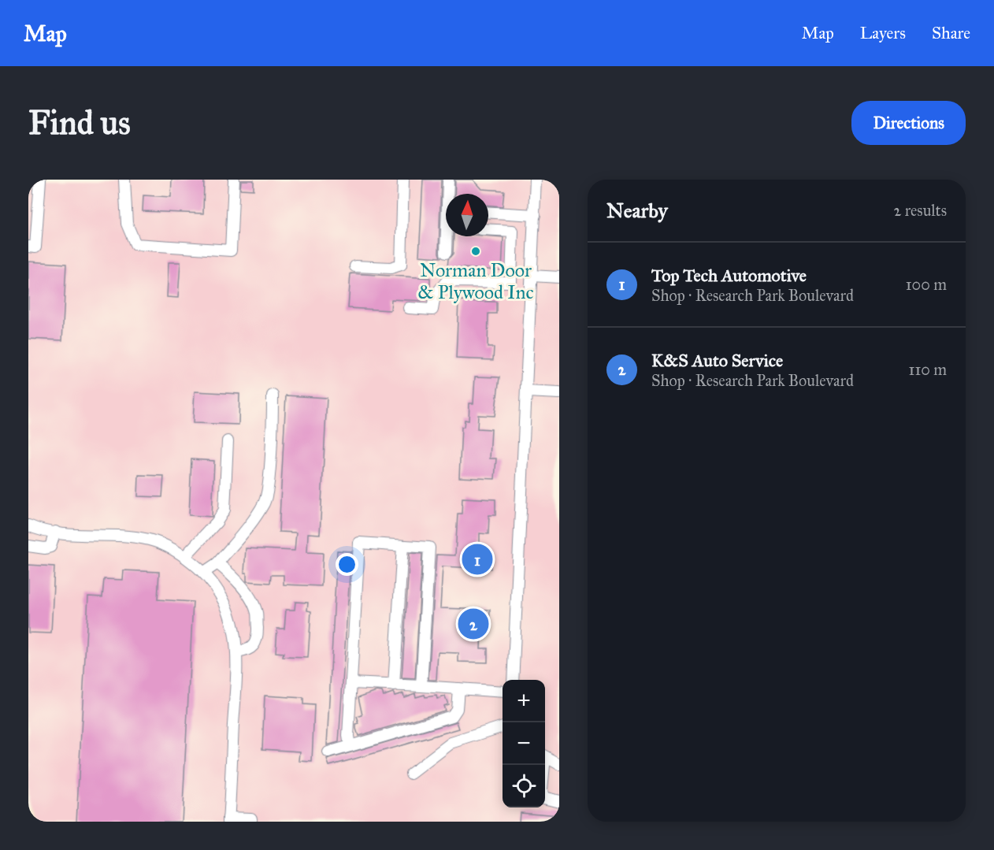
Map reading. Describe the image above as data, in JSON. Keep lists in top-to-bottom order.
{
  "places": ["Norman Door & Plywood Inc"],
  "north": "top",
  "page": {
    "header": "Map",
    "nav": ["Map", "Layers", "Share"],
    "buttons": "Directions",
    "title": "Find us",
    "heading": ["Nearby", "2 results"],
    "list": [
      {
        "mark": "1",
        "name": "Top Tech Automotive",
        "note": "Shop · Research Park Boulevard",
        "value": "100 m"
      },
      {
        "mark": "2",
        "name": "K&S Auto Service",
        "note": "Shop · Research Park Boulevard",
        "value": "110 m"
      }
    ],
    "pins": ["1", "2"],
    "map_buttons": ["+", "−"]
  }
}
